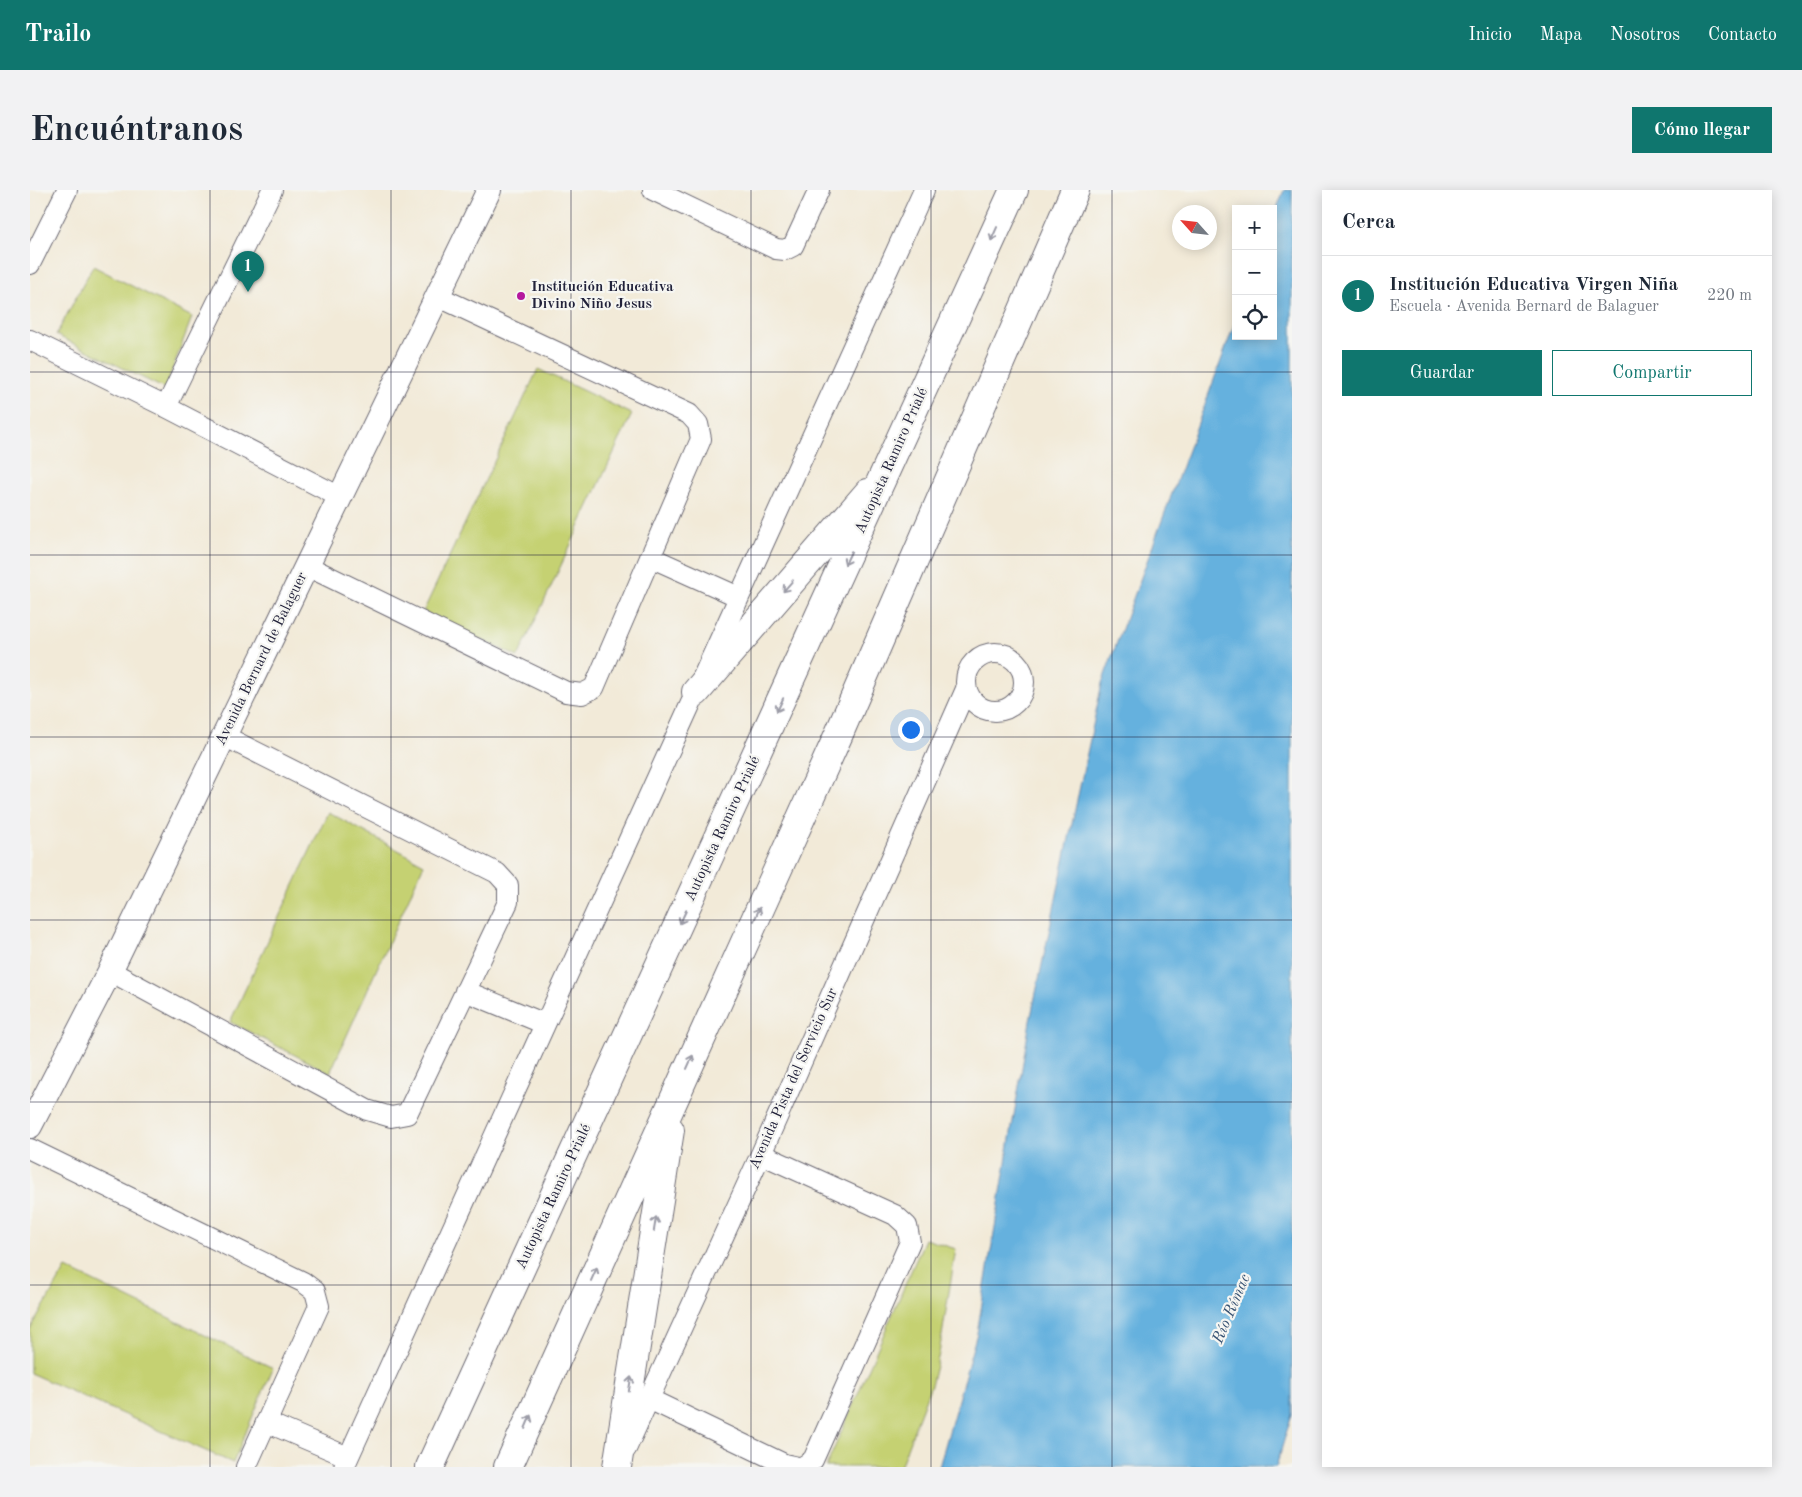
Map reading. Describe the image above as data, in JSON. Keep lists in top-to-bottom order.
{
  "streets": {
    "highway": ["Autopista Ramiro Prialé"],
    "street": ["Avenida Bernard de Balaguer", "Avenida Pista del Servicio Sur"]
  },
  "water": ["Río Rímac"],
  "places": ["Institución Educativa Divino Niño Jesus"],
  "north": "top left",
  "page": {
    "header": "Trailo",
    "nav": [
      "Inicio",
      "Mapa",
      "Nosotros",
      "Contacto"
    ],
    "buttons": [
      "Cómo llegar",
      ["Guardar", "Compartir"]
    ],
    "title": "Encuéntranos",
    "heading": "Cerca",
    "map_buttons": ["+", "−"],
    "pins": "1",
    "list": [
      {
        "mark": "1",
        "name": "Institución Educativa Virgen Niña",
        "note": "Escuela · Avenida Bernard de Balaguer",
        "value": "220 m"
      }
    ]
  }
}
